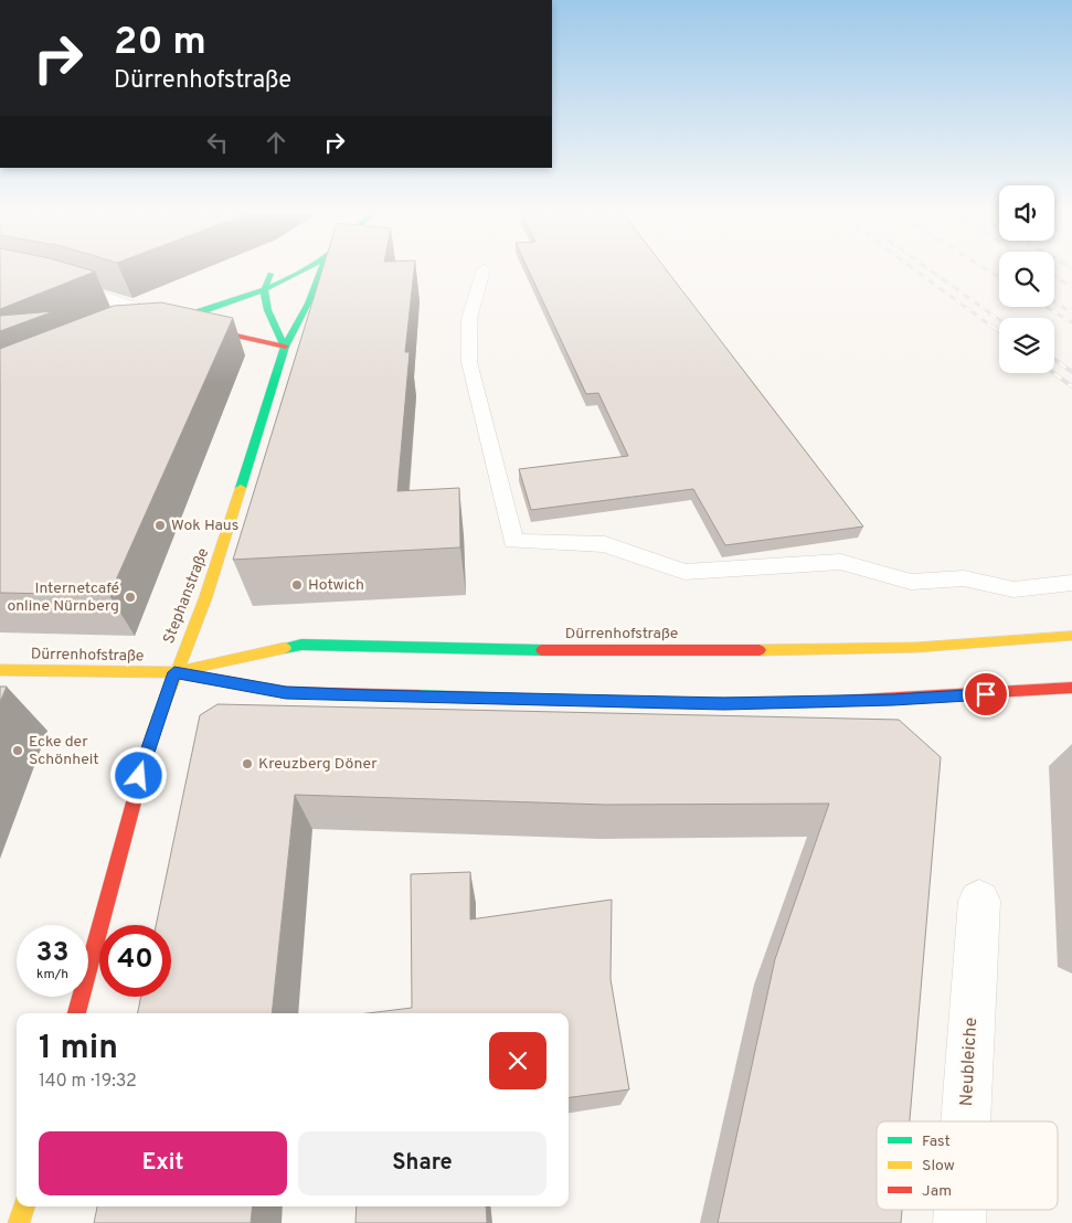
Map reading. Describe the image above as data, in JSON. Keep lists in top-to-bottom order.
{
  "streets": {
    "main road": ["Stephanstraße", "Dürrenhofstraße"],
    "street": ["Neubleiche"]
  },
  "crossings": [
    ["Stephanstraße", "Dürrenhofstraße"]
  ],
  "places": [
    "Wok Haus",
    "Hotwich",
    "Internetcafé online Nürnberg",
    "Ecke der Schönheit",
    "Kreuzberg Döner"
  ],
  "legend": ["Fast", "Slow", "Jam"],
  "page": {
    "turn": ["20 m", "Dürrenhofstraße"],
    "speed": "33 km/h",
    "limit": "40",
    "heading": ["1 min", "140 m · 19:32"],
    "buttons": ["Exit", "Share"]
  }
}
